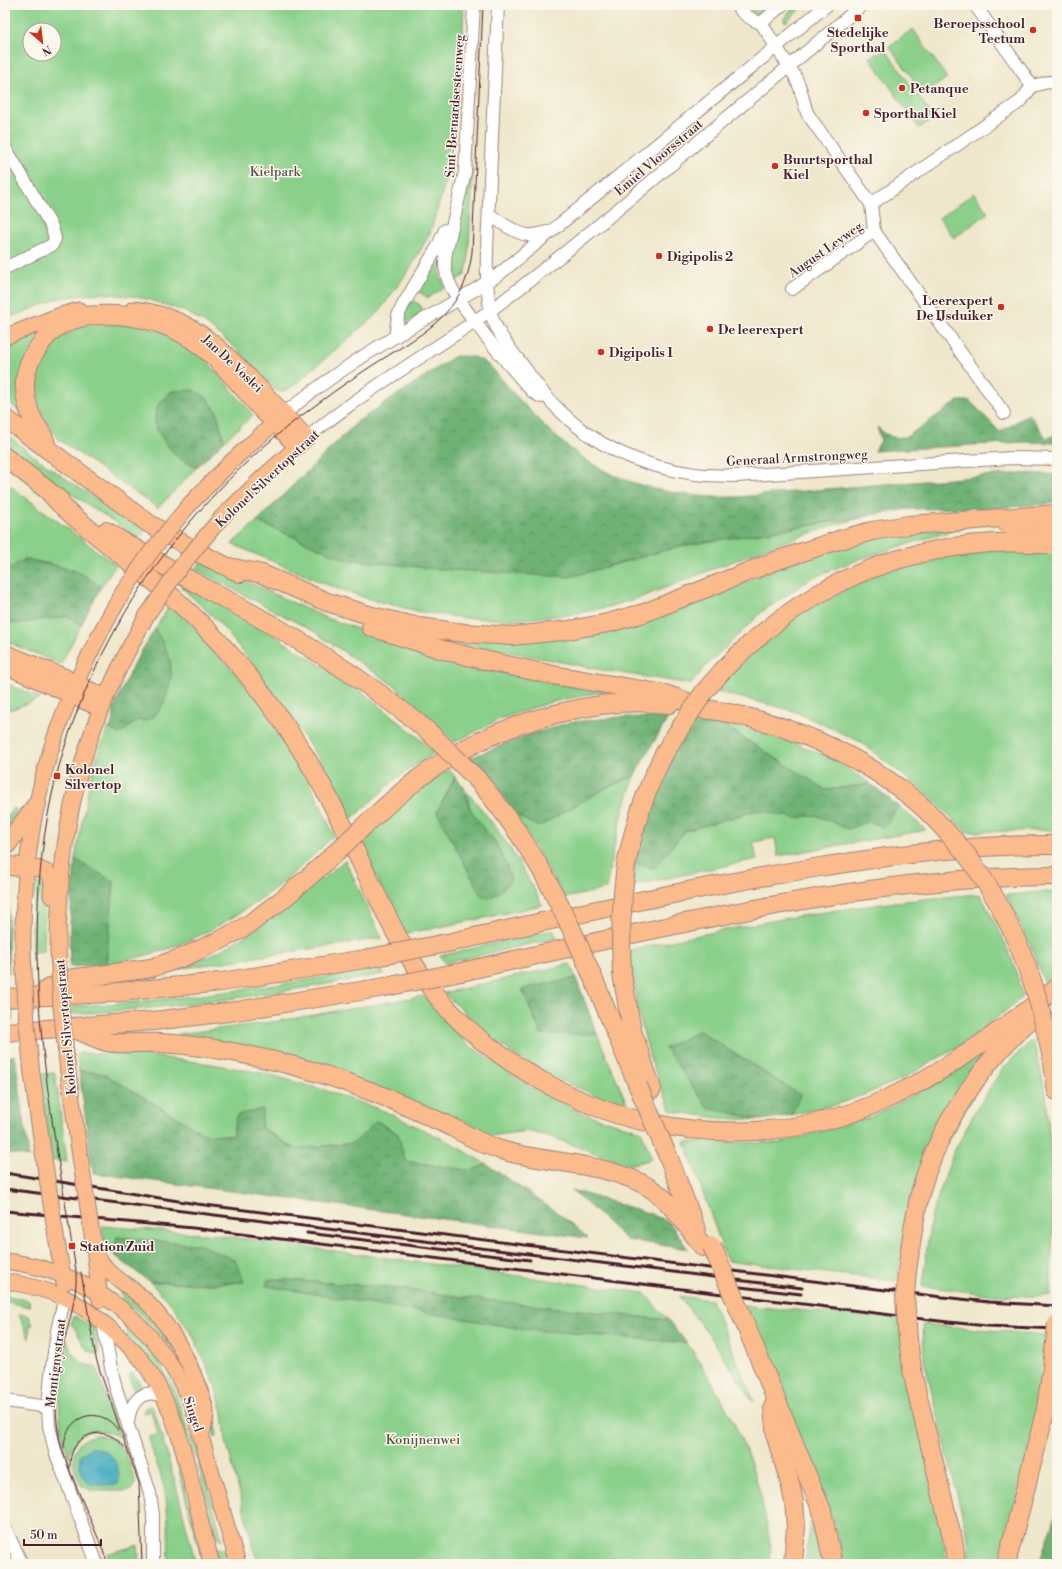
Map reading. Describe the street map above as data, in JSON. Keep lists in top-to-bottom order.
{
  "streets": {
    "main road": [
      "Jan De Voslei",
      "Kolonel Silvertopstraat",
      "Montignystraat",
      "Singel"
    ],
    "street": [
      "Sint-Bernardsesteenweg",
      "Emiel Vloorsstraat",
      "August Leyweg",
      "Generaal Armstrongweg"
    ]
  },
  "crossings": [
    ["Sint-Bernardsesteenweg", "Emiel Vloorsstraat"],
    ["Sint-Bernardsesteenweg", "Generaal Armstrongweg"],
    ["Sint-Bernardsesteenweg", "Kolonel Silvertopstraat"],
    ["Emiel Vloorsstraat", "August Leyweg"],
    ["Emiel Vloorsstraat", "Generaal Armstrongweg"],
    ["Emiel Vloorsstraat", "Kolonel Silvertopstraat"],
    ["Jan De Voslei", "Kolonel Silvertopstraat"],
    ["Generaal Armstrongweg", "Kolonel Silvertopstraat"],
    ["Kolonel Silvertopstraat", "Singel"],
    ["Montignystraat", "Singel"]
  ],
  "parks": ["Kielpark", "Konijnenwei"],
  "places": {
    "transit": ["Stedelijke Sporthal", "Kolonel Silvertop", "Station Zuid"],
    "other": [
      "Beroepsschool Tectum",
      "Petanque",
      "Sporthal Kiel",
      "Buurtsporthal Kiel",
      "Digipolis 2",
      "Leerexpert De IJsduiker",
      "De leerexpert",
      "Digipolis 1"
    ]
  },
  "scale_bar": "50 m",
  "north": "bottom right"
}
